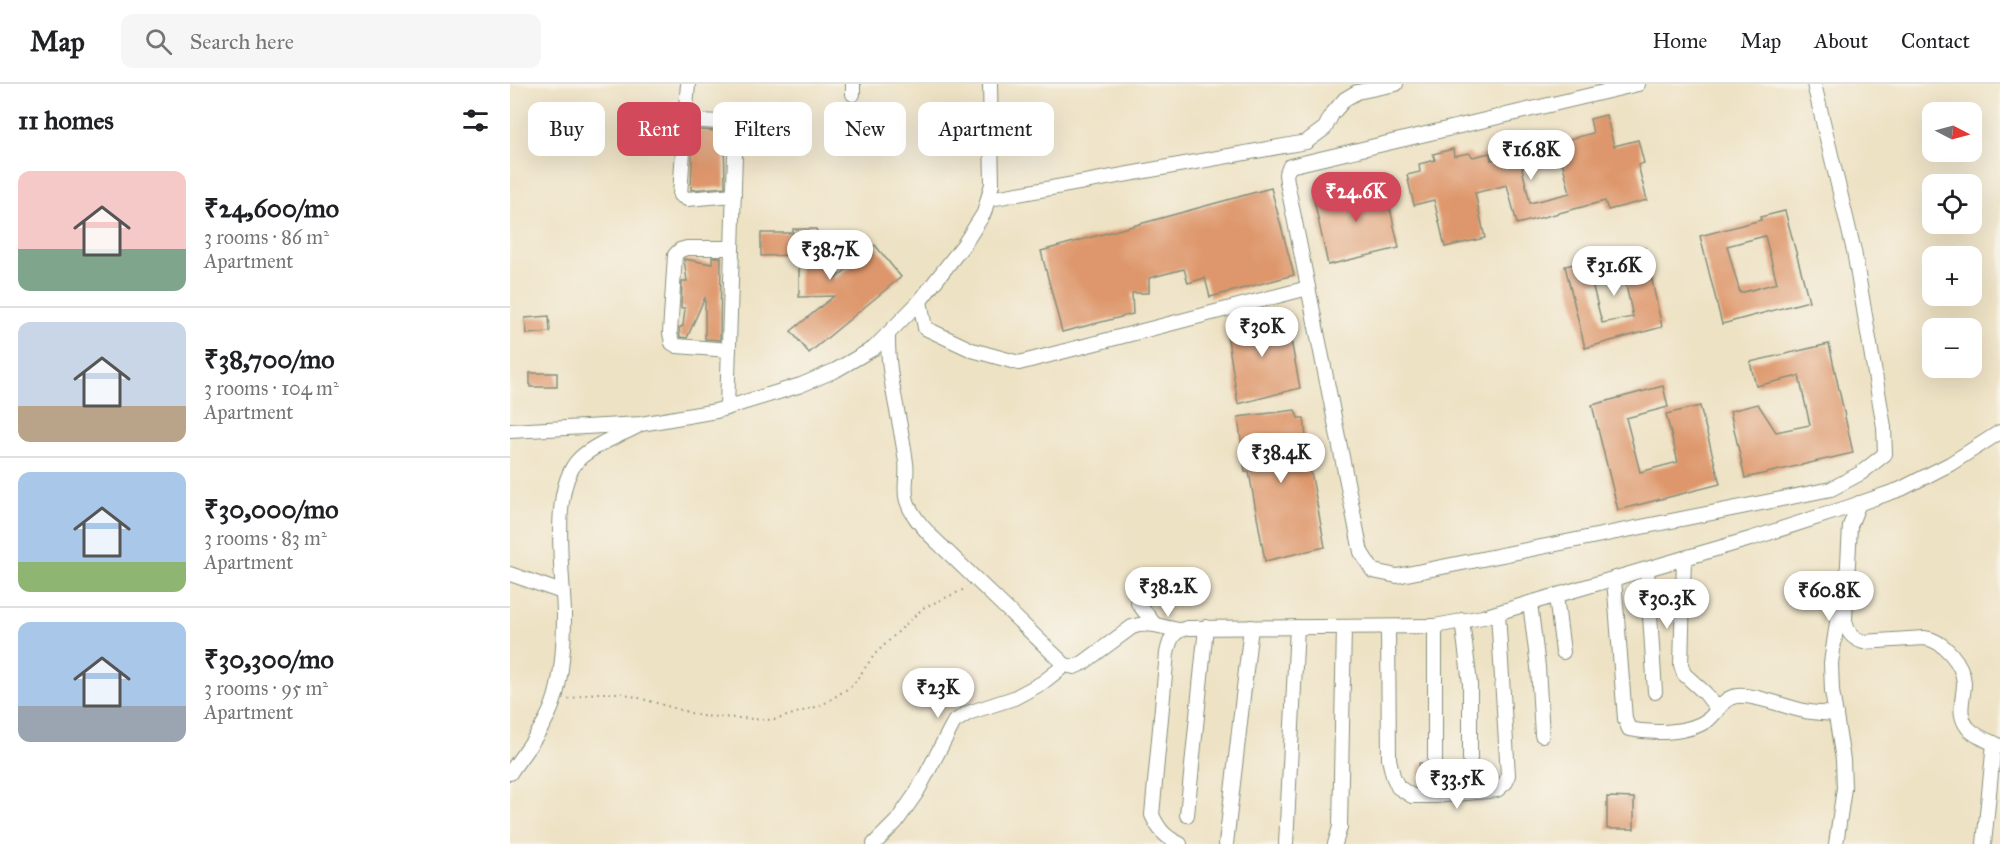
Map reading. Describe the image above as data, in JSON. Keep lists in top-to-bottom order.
{
  "north": "right",
  "page": {
    "header": "Map",
    "search": "Search here",
    "nav": [
      "Home",
      "Map",
      "About",
      "Contact"
    ],
    "heading": "11 homes",
    "map_buttons": ["+", "−"],
    "chip": [
      "Buy",
      "Rent",
      "Filters",
      "New",
      "Apartment"
    ],
    "price": [
      "₹16.8K",
      "₹24.6K",
      "₹38.7K",
      "₹31.6K",
      "₹30K",
      "₹38.4K",
      "₹38.2K",
      "₹60.8K",
      "₹30.3K",
      "₹23K",
      "₹33.5K"
    ],
    "list": [
      {
        "name": "₹24,600/mo",
        "note": "3 rooms · 86 m² · Apartment"
      },
      {
        "name": "₹38,700/mo",
        "note": "3 rooms · 104 m² · Apartment"
      },
      {
        "name": "₹30,000/mo",
        "note": "3 rooms · 83 m² · Apartment"
      },
      {
        "name": "₹30,300/mo",
        "note": "3 rooms · 95 m² · Apartment"
      }
    ]
  }
}
